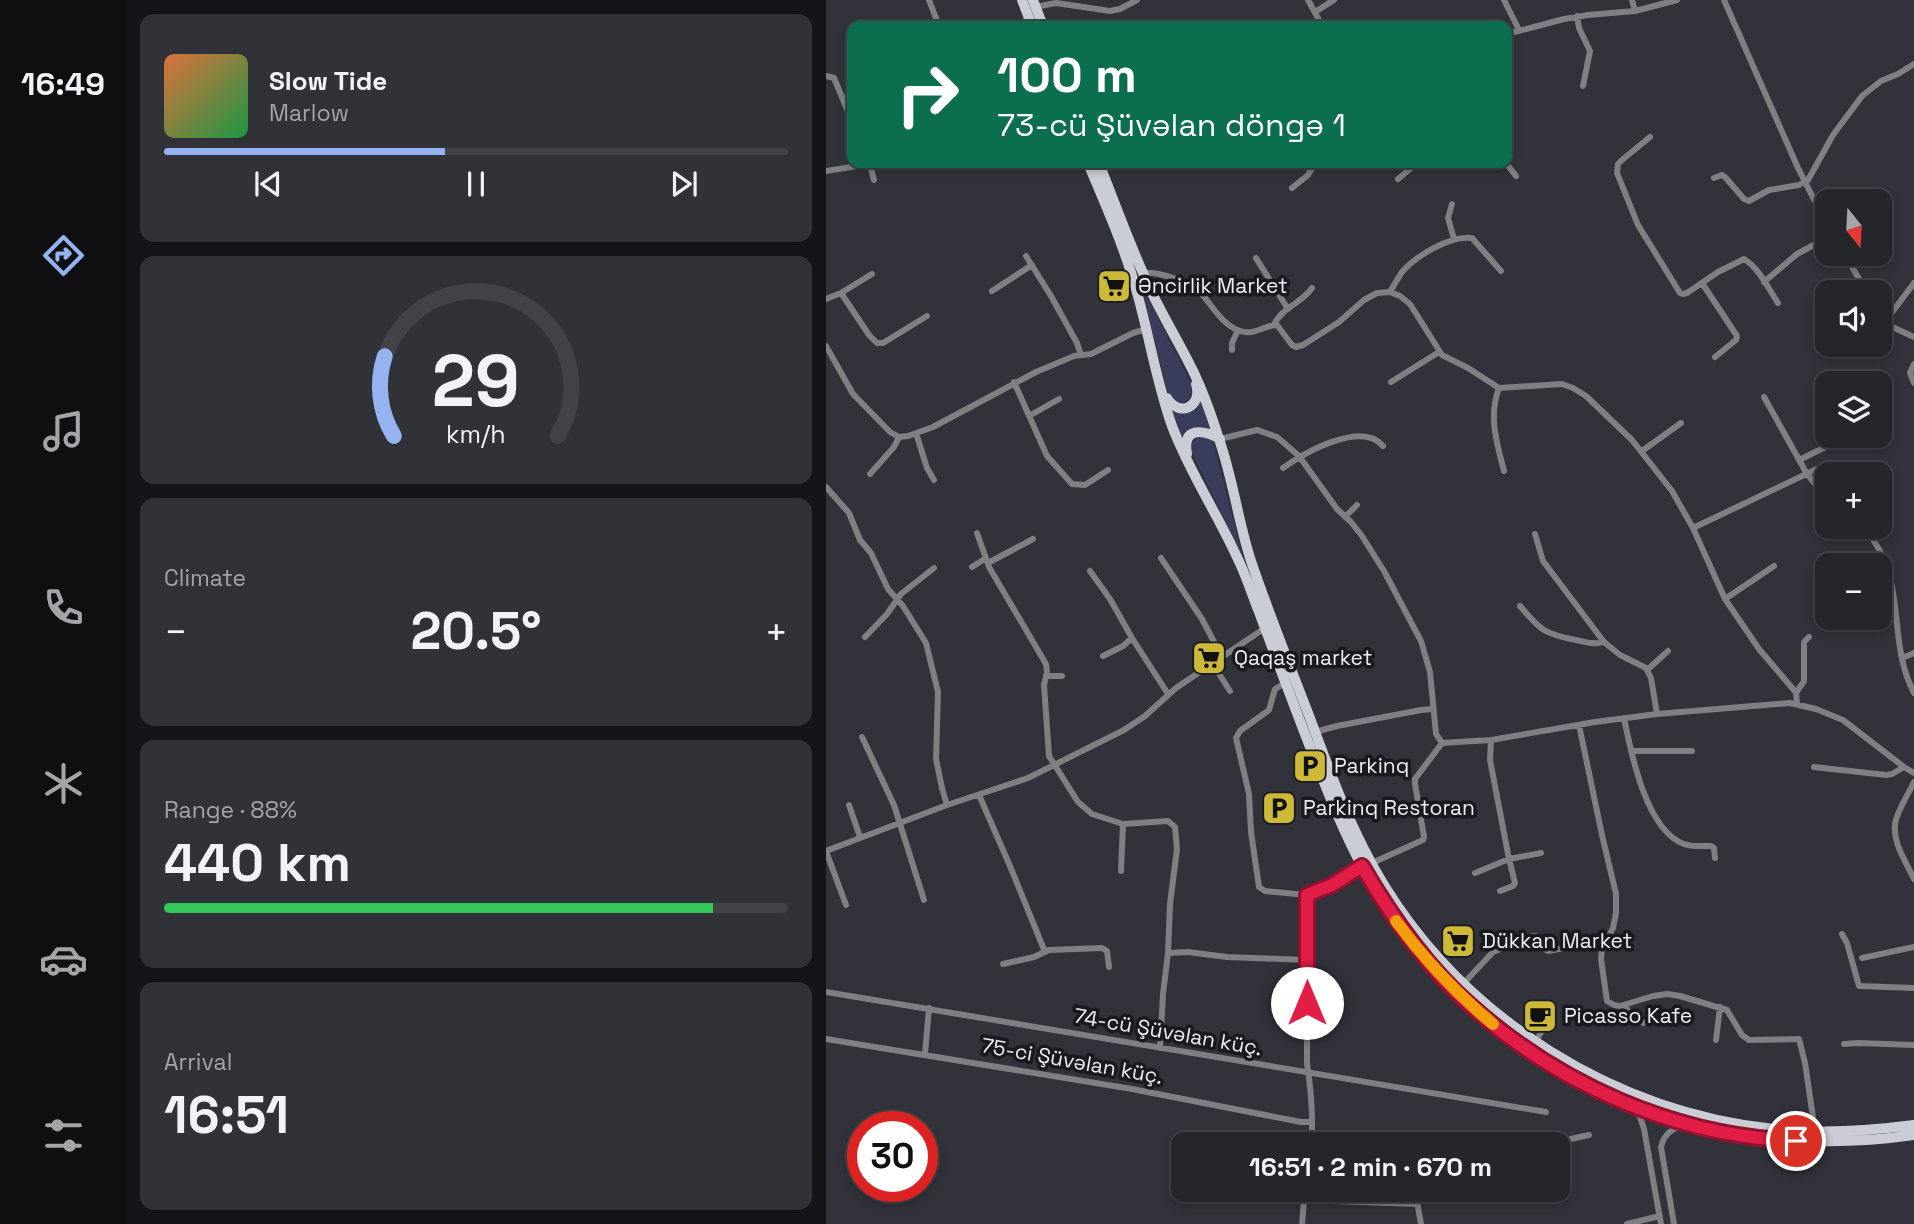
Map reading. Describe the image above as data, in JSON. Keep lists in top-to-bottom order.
{
  "streets": {
    "street": ["74-cü Şüvəlan küç.", "75-ci Şüvəlan küç."]
  },
  "places": {
    "supermarket": ["Əncirlik Market", "Qaqaş market", "Dükkan Market"],
    "parking": ["Parkinq", "Parkinq Restoran"],
    "cafe": ["Picasso Kafe"]
  },
  "north": "bottom",
  "page": {
    "tabs": "16:49",
    "turn": ["100 m", "73-cü Şüvəlan döngə 1"],
    "song": ["Slow Tide", "Marlow"],
    "map_buttons": ["+", "−"],
    "tile": [
      "Climate",
      ["Range · 88%", "440 km"],
      ["Arrival", "16:51"]
    ],
    "heat": ["−", "20.5°", "+"],
    "limit": "30",
    "trip": "16:51 · 2 min · 670 m",
    "gauge": ["29", "km/h"]
  }
}
